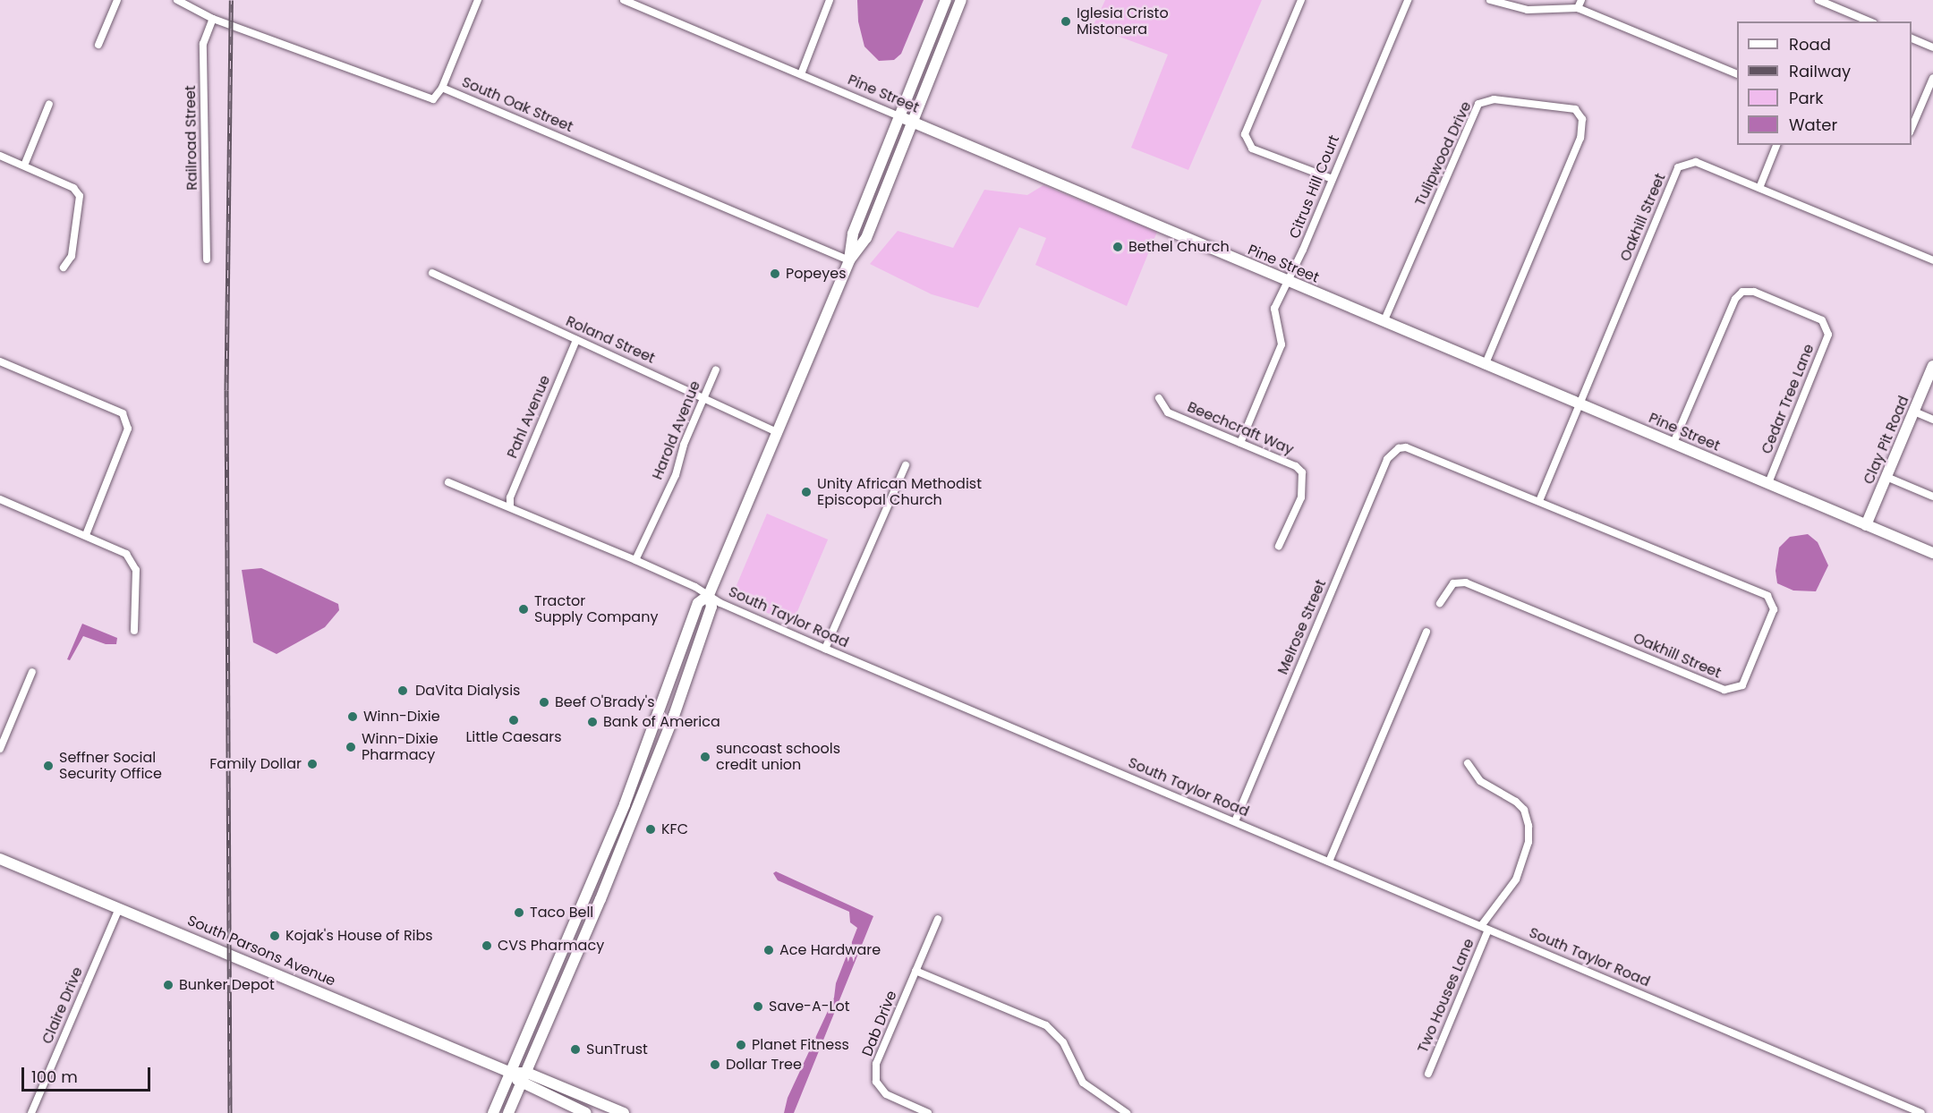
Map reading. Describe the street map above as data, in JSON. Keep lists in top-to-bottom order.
{
  "streets": {
    "main road": ["Pine Street", "Clay Pit Road", "South Parsons Avenue"],
    "street": [
      "South Oak Street",
      "Railroad Street",
      "Tulipwood Drive",
      "Citrus Hill Court",
      "Oakhill Street",
      "Roland Street",
      "Cedar Tree Lane",
      "Pahl Avenue",
      "Beechcraft Way",
      "Harold Avenue",
      "South Taylor Road",
      "Melrose Street",
      "Two Houses Lane",
      "Claire Drive",
      "Dab Drive"
    ]
  },
  "crossings": [
    ["Pine Street", "Tulipwood Drive"],
    ["Pine Street", "Citrus Hill Court"],
    ["Pine Street", "Oakhill Street"],
    ["Pine Street", "Cedar Tree Lane"],
    ["Pine Street", "Clay Pit Road"],
    ["South Oak Street", "Railroad Street"],
    ["Citrus Hill Court", "Beechcraft Way"],
    ["Oakhill Street", "Melrose Street"],
    ["Roland Street", "Pahl Avenue"],
    ["Roland Street", "Harold Avenue"],
    ["Pahl Avenue", "South Taylor Road"],
    ["Harold Avenue", "South Taylor Road"],
    ["South Taylor Road", "Melrose Street"],
    ["South Taylor Road", "Two Houses Lane"],
    ["South Parsons Avenue", "Claire Drive"]
  ],
  "places": [
    "Iglesia Cristo Mistonera",
    "Bethel Church",
    "Popeyes",
    "Unity African Methodist Episcopal Church",
    "Tractor Supply Company",
    "DaVita Dialysis",
    "Beef O'Brady's",
    "Winn-Dixie",
    "Little Caesars",
    "Bank of America",
    "Winn-Dixie Pharmacy",
    "suncoast schools credit union",
    "Family Dollar",
    "Seffner Social Security Office",
    "KFC",
    "Taco Bell",
    "Kojak's House of Ribs",
    "CVS Pharmacy",
    "Ace Hardware",
    "Bunker Depot",
    "Save-A-Lot",
    "Planet Fitness",
    "SunTrust",
    "Dollar Tree"
  ],
  "legend": [
    "Road",
    "Railway",
    "Park",
    "Water"
  ],
  "scale_bar": "100 m"
}
